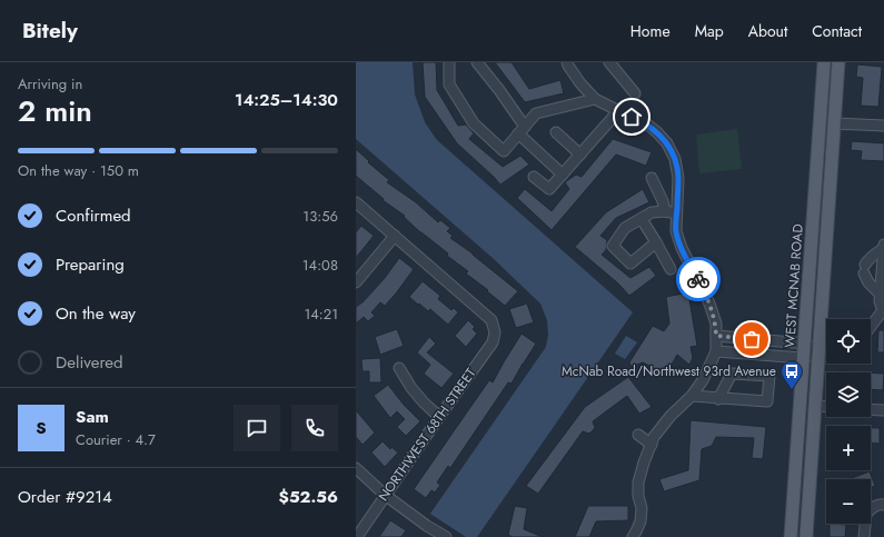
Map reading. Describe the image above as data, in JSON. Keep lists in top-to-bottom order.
{
  "streets": {
    "main road": ["WEST MCNAB ROAD"],
    "street": ["NORTHWEST 68TH STREET"]
  },
  "places": {
    "bus stop": ["McNab Road/Northwest 93rd Avenue"]
  },
  "page": {
    "header": "Bitely",
    "nav": [
      "Home",
      "Map",
      "About",
      "Contact"
    ],
    "heading": ["2 min", "Arriving in", "14:25–14:30"],
    "panel": [
      "Sam",
      "Courier · 4.7",
      "Order #9214",
      "$52.56"
    ],
    "bar": "On the way · 150 m",
    "list": [
      ["Confirmed", "13:56"],
      ["Preparing", "14:08"],
      ["On the way", "14:21"],
      "Delivered"
    ],
    "map_buttons": ["+", "−"],
    "round": "S"
  }
}
